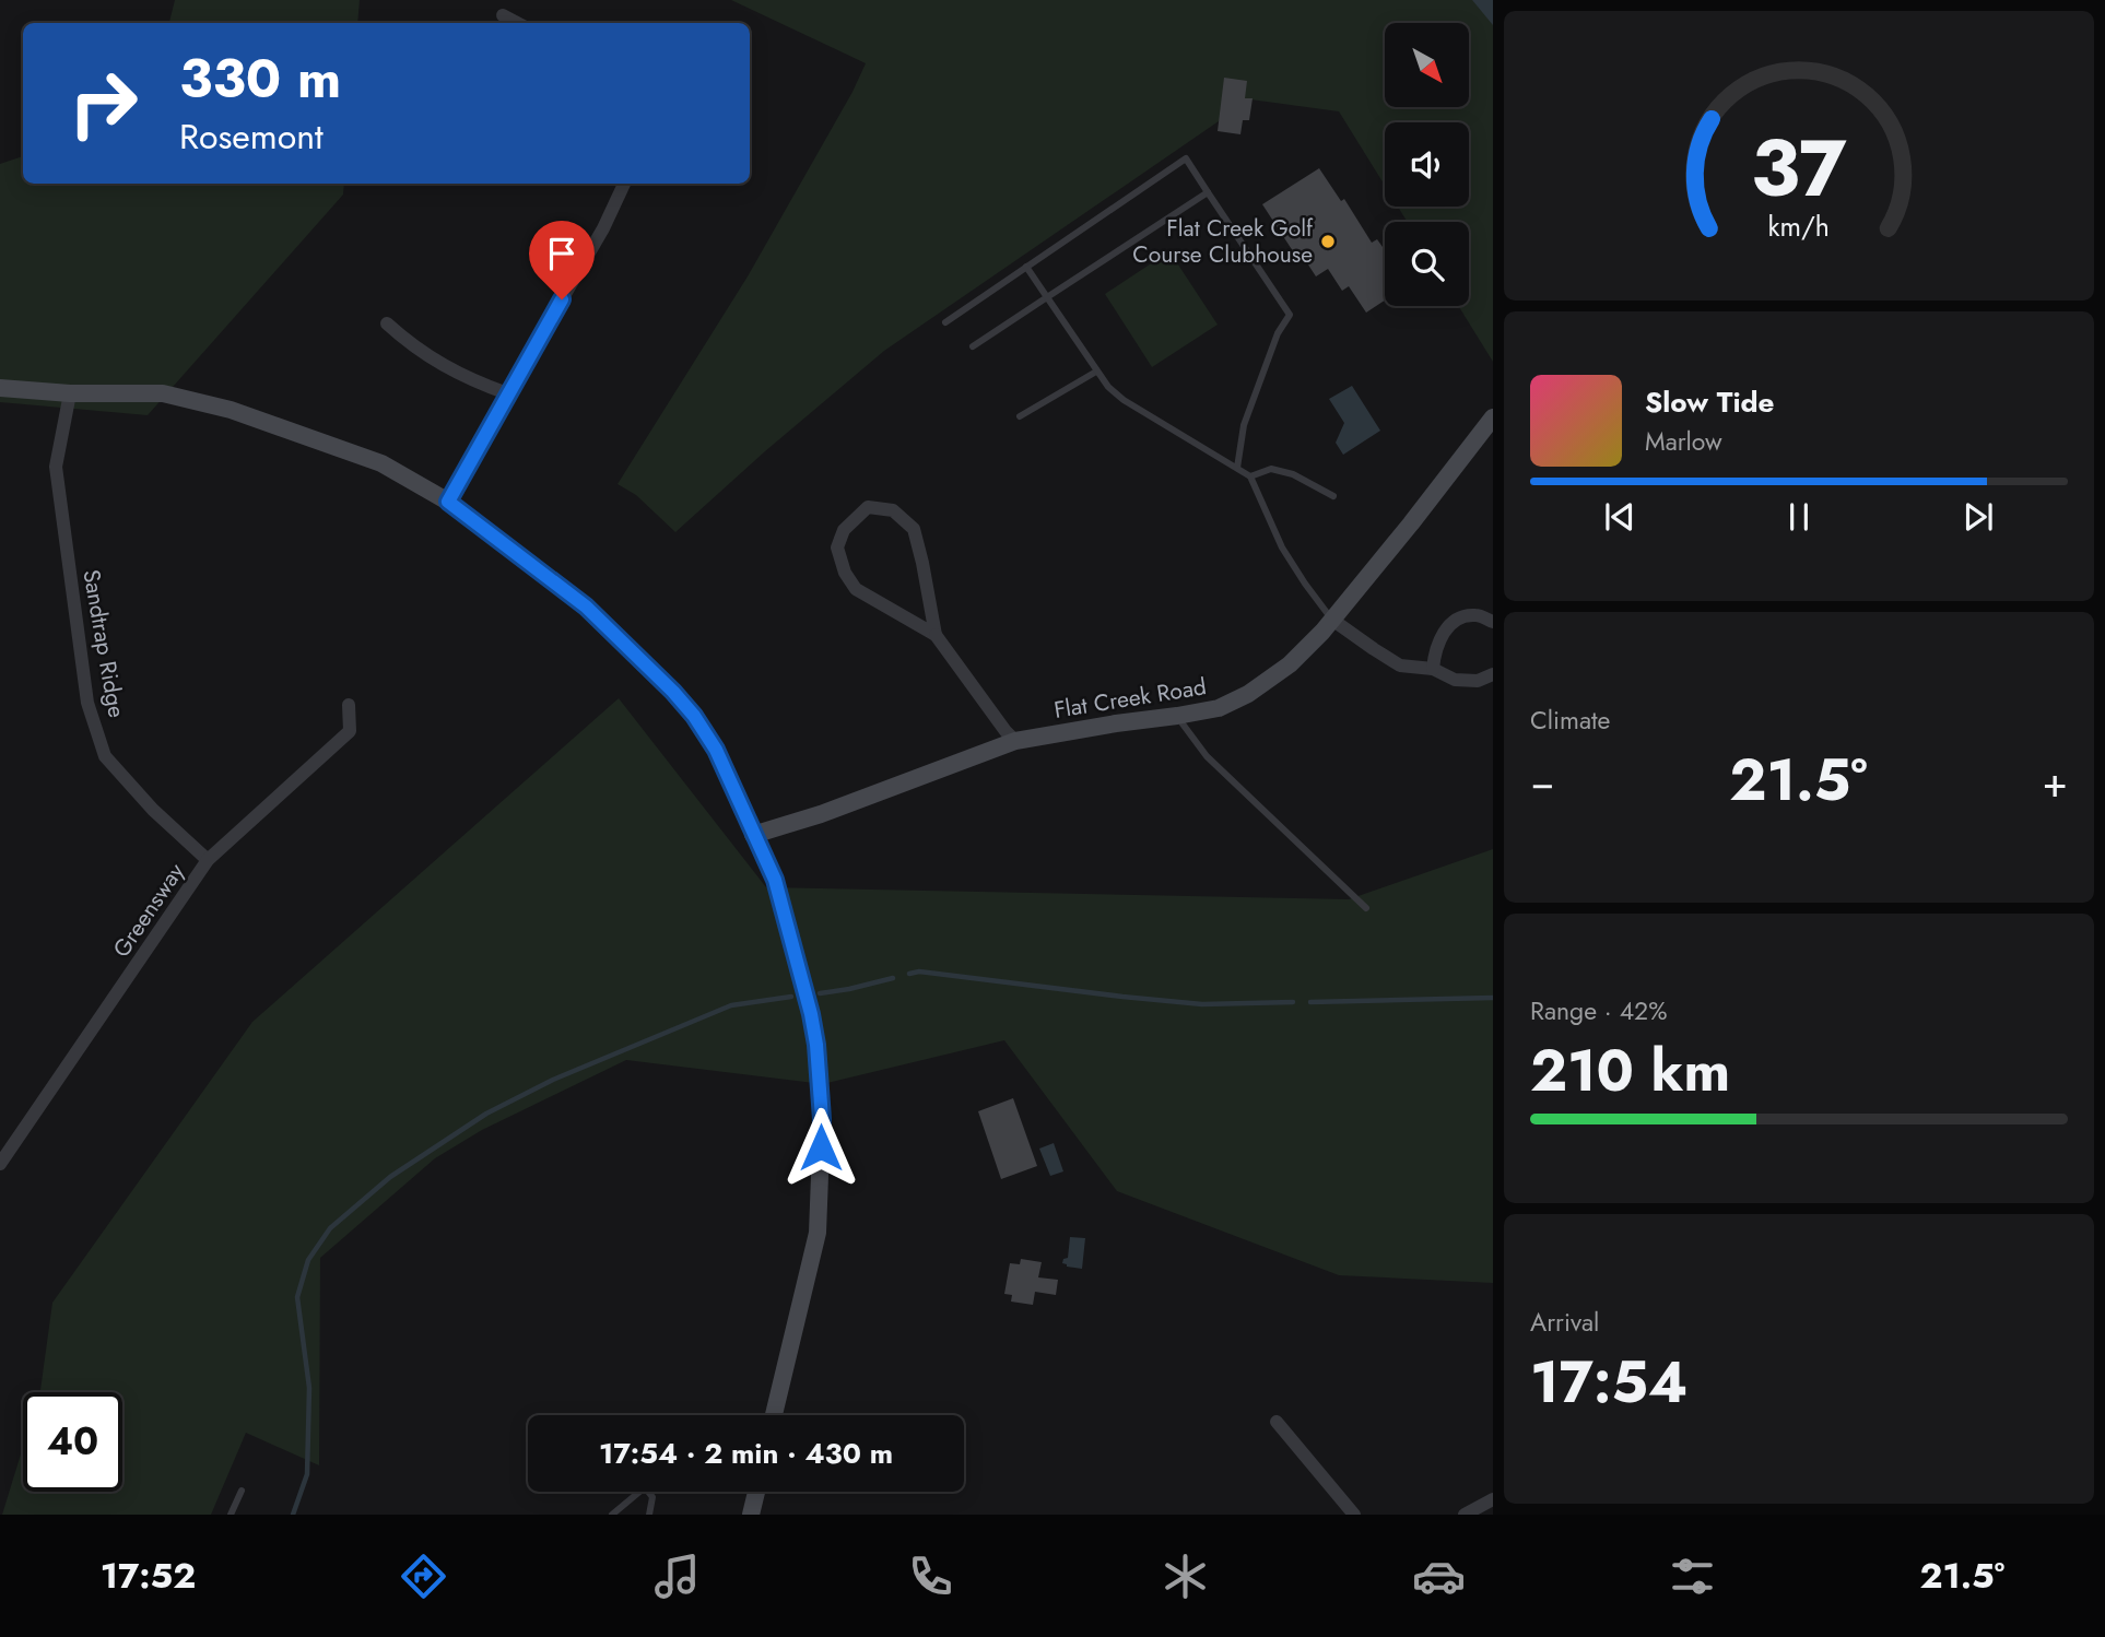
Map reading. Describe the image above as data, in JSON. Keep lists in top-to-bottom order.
{
  "streets": {
    "street": ["Sandtrap Ridge", "Flat Creek Road", "Greensway"]
  },
  "crossings": [
    ["Sandtrap Ridge", "Greensway"]
  ],
  "places": ["Flat Creek Golf Course Clubhouse"],
  "north": "bottom right",
  "page": {
    "turn": ["330 m", "Rosemont"],
    "song": ["Slow Tide", "Marlow"],
    "tile": [
      "Climate",
      ["Range · 42%", "210 km"],
      ["Arrival", "17:54"]
    ],
    "heat": ["−", "21.5°", "+"],
    "limit": "40",
    "trip": "17:54 · 2 min · 430 m",
    "tabs": ["17:52", "21.5°"],
    "gauge": ["37", "km/h"]
  }
}
